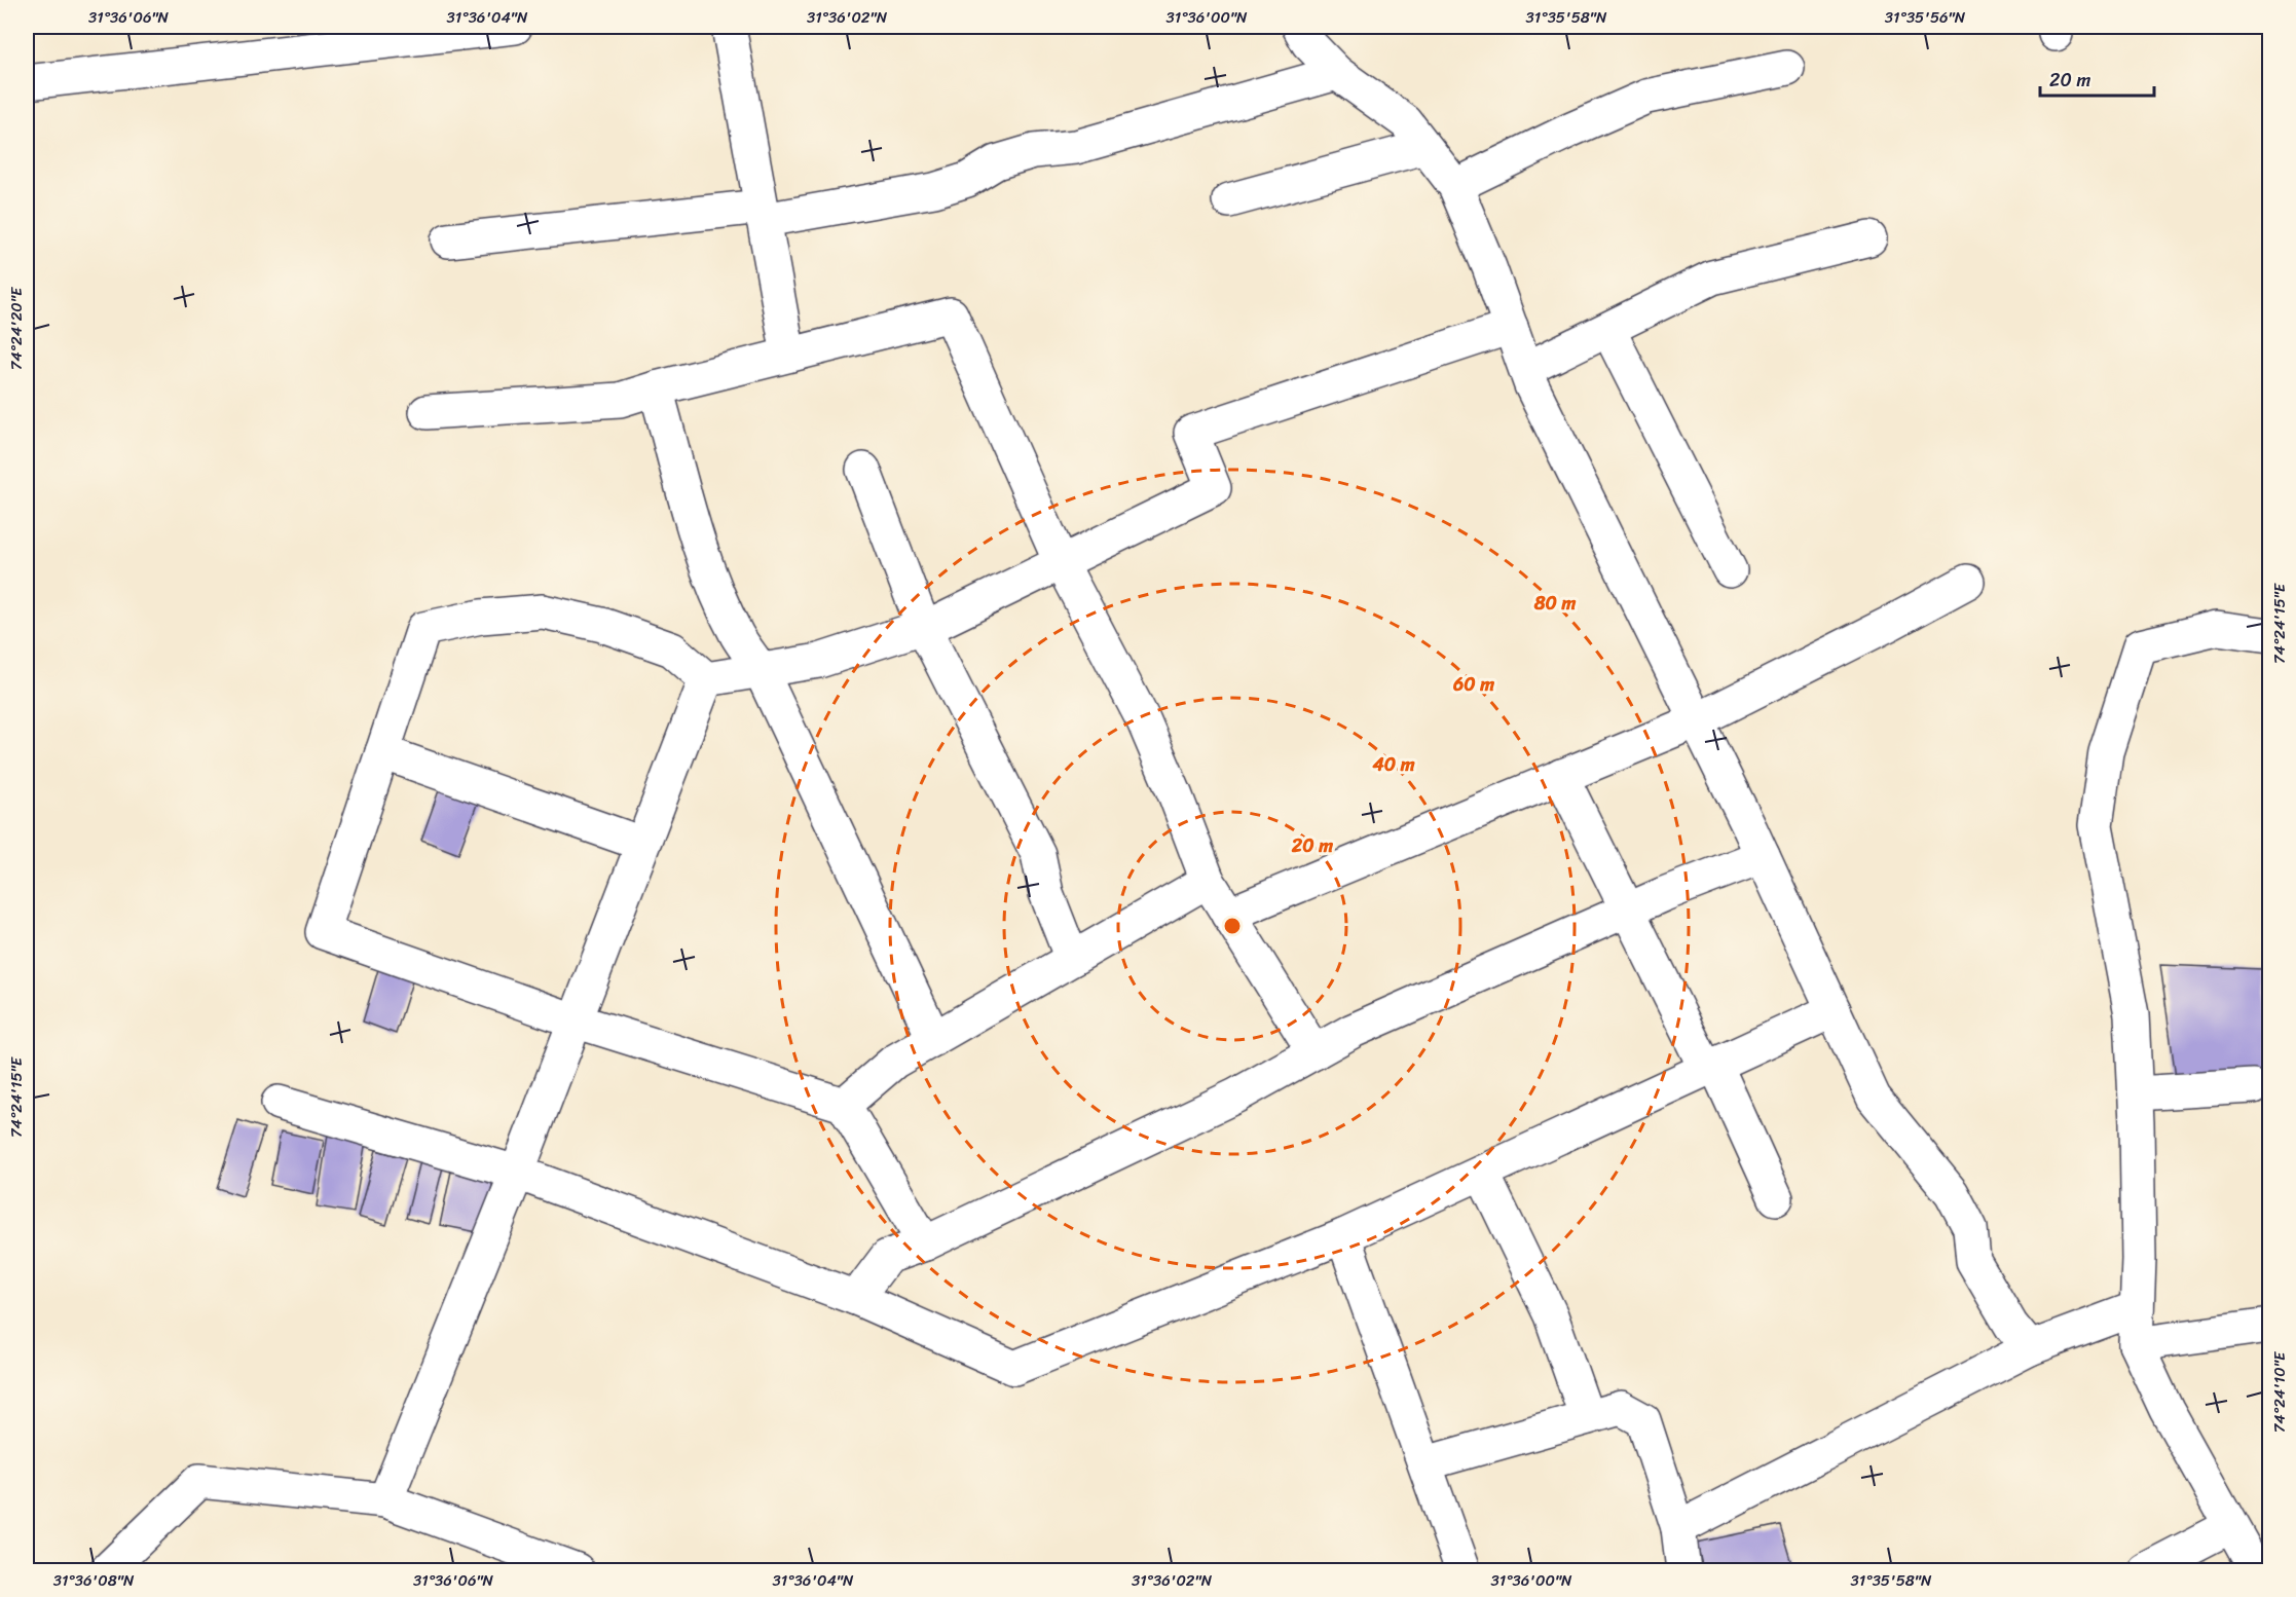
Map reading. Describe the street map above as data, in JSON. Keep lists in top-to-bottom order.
{
  "scale_bar": "20 m",
  "coordinates": [
    "31°36'06\"N",
    "31°36'04\"N",
    "31°36'02\"N",
    "31°36'00\"N",
    "31°35'58\"N",
    "31°35'56\"N",
    "74°24'20\"E",
    "74°24'15\"E",
    "74°24'10\"E",
    "31°36'08\"N"
  ],
  "rings": [
    "80 m",
    "60 m",
    "40 m",
    "20 m"
  ]
}
